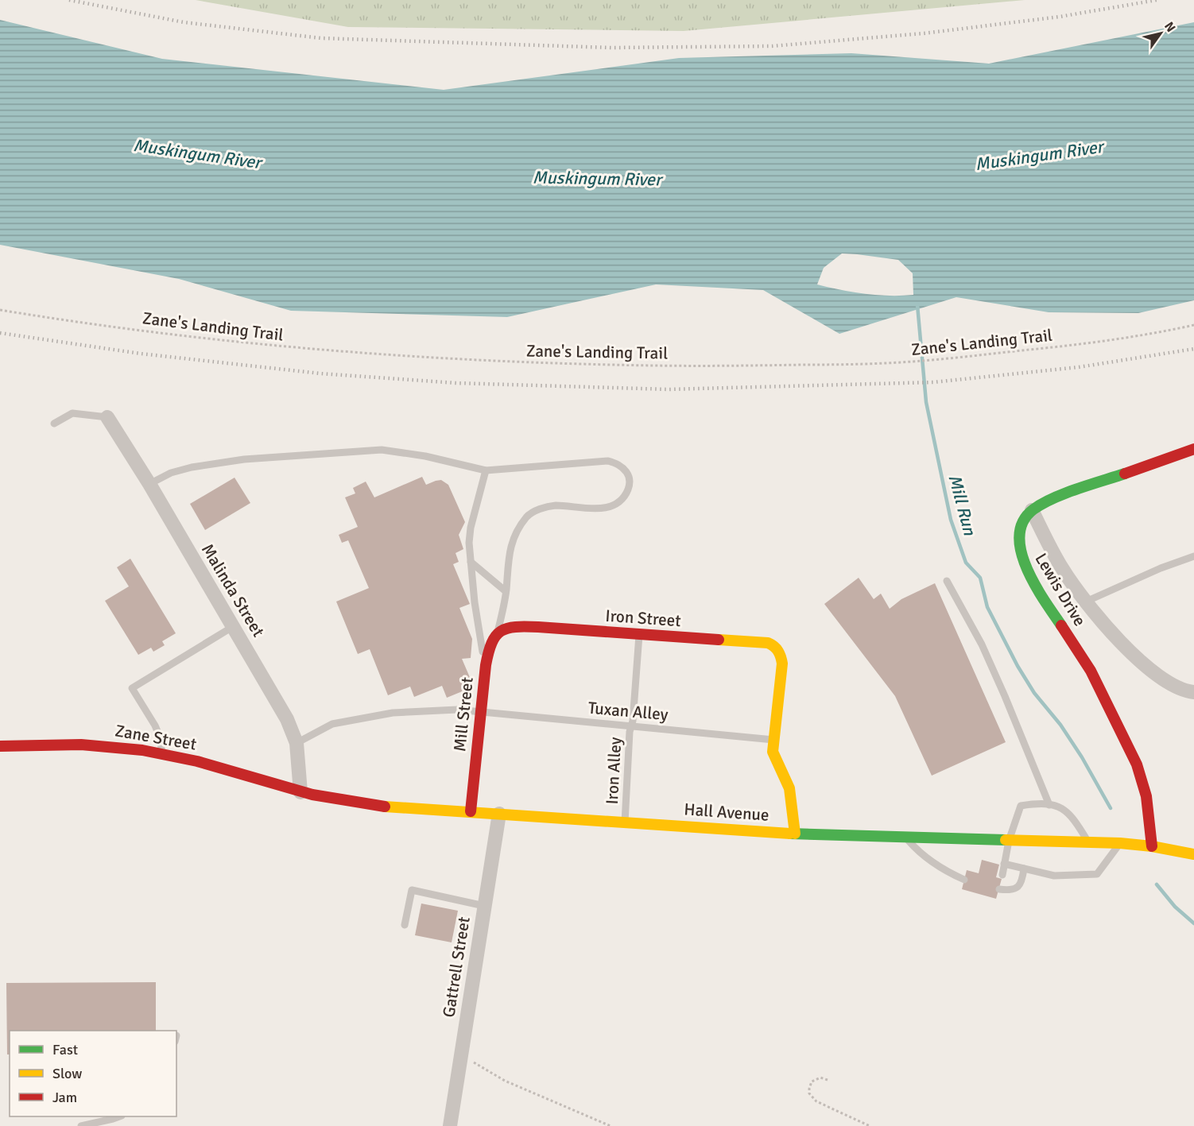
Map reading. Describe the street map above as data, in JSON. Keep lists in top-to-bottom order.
{
  "streets": {
    "main road": [
      "Lewis Drive",
      "Iron Street",
      "Mill Street",
      "Zane Street",
      "Hall Avenue"
    ],
    "street": ["Malinda Street", "Gattrell Street"],
    "lane": ["Tuxan Alley", "Iron Alley"],
    "path": ["Zane's Landing Trail"]
  },
  "crossings": [
    ["Lewis Drive", "Hall Avenue"],
    ["Malinda Street", "Tuxan Alley"],
    ["Malinda Street", "Zane Street"],
    ["Malinda Street", "Hall Avenue"],
    ["Iron Street", "Tuxan Alley"],
    ["Iron Street", "Mill Street"],
    ["Iron Street", "Iron Alley"],
    ["Tuxan Alley", "Mill Street"],
    ["Tuxan Alley", "Iron Alley"],
    ["Mill Street", "Hall Avenue"],
    ["Zane Street", "Hall Avenue"],
    ["Iron Alley", "Hall Avenue"],
    ["Hall Avenue", "Gattrell Street"]
  ],
  "water": ["Muskingum River", "Mill Run"],
  "legend": ["Fast", "Slow", "Jam"],
  "north": "top right"
}
